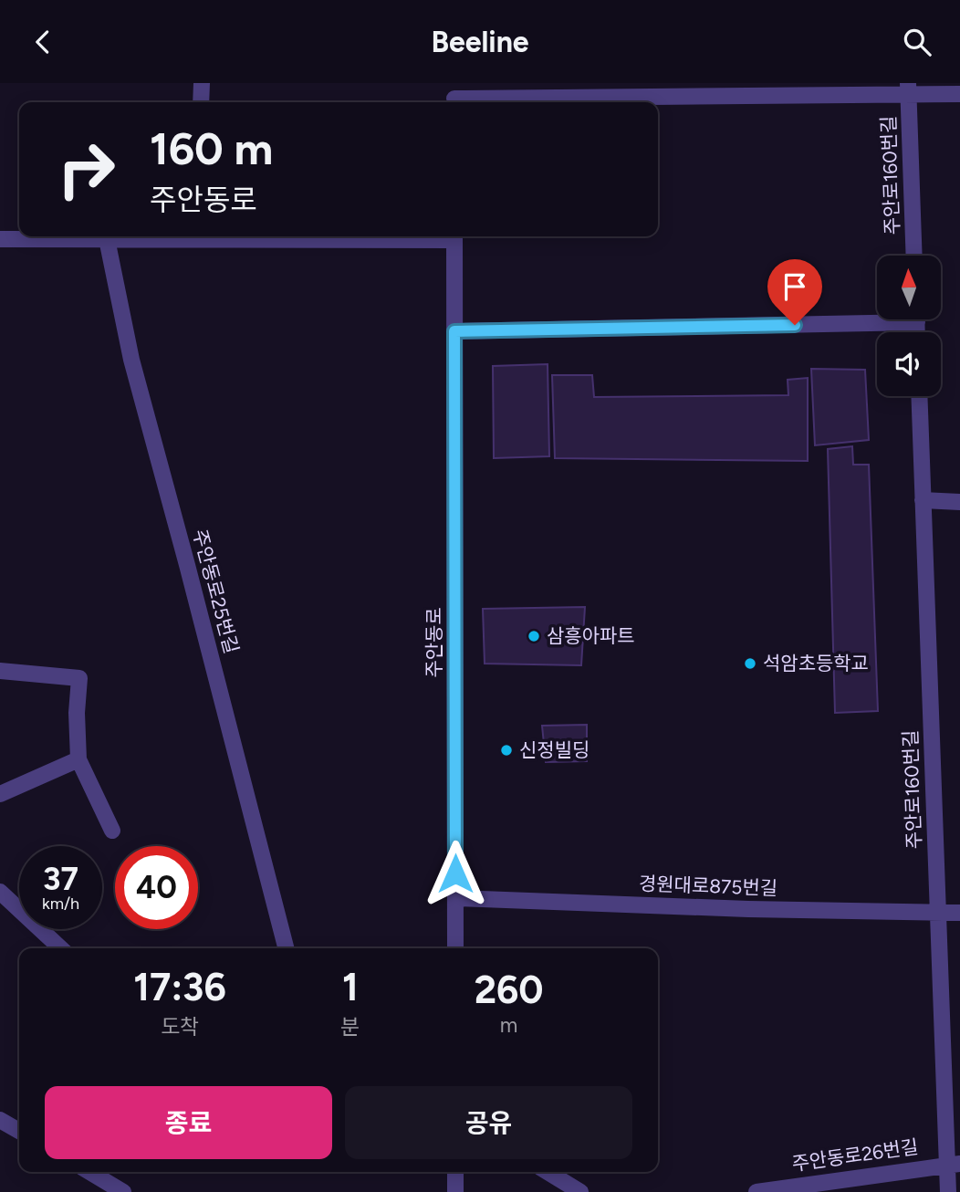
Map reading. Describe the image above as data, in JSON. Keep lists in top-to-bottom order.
{
  "streets": {
    "street": [
      "주안로160번길",
      "주안동로25번길",
      "주안동로",
      "경원대로875번길",
      "주안동로26번길"
    ]
  },
  "crossings": [
    ["주안로160번길", "경원대로875번길"],
    ["주안로160번길", "주안동로26번길"],
    ["주안동로", "경원대로875번길"]
  ],
  "places": ["삼흥아파트", "석암초등학교", "신정빌딩"],
  "north": "top",
  "page": {
    "header": "Beeline",
    "turn": ["160 m", "주안동로"],
    "speed": "37 km/h",
    "limit": "40",
    "eta": [
      "17:36",
      "도착",
      "1",
      "분",
      "260",
      "m"
    ],
    "buttons": ["종료", "공유"]
  }
}
